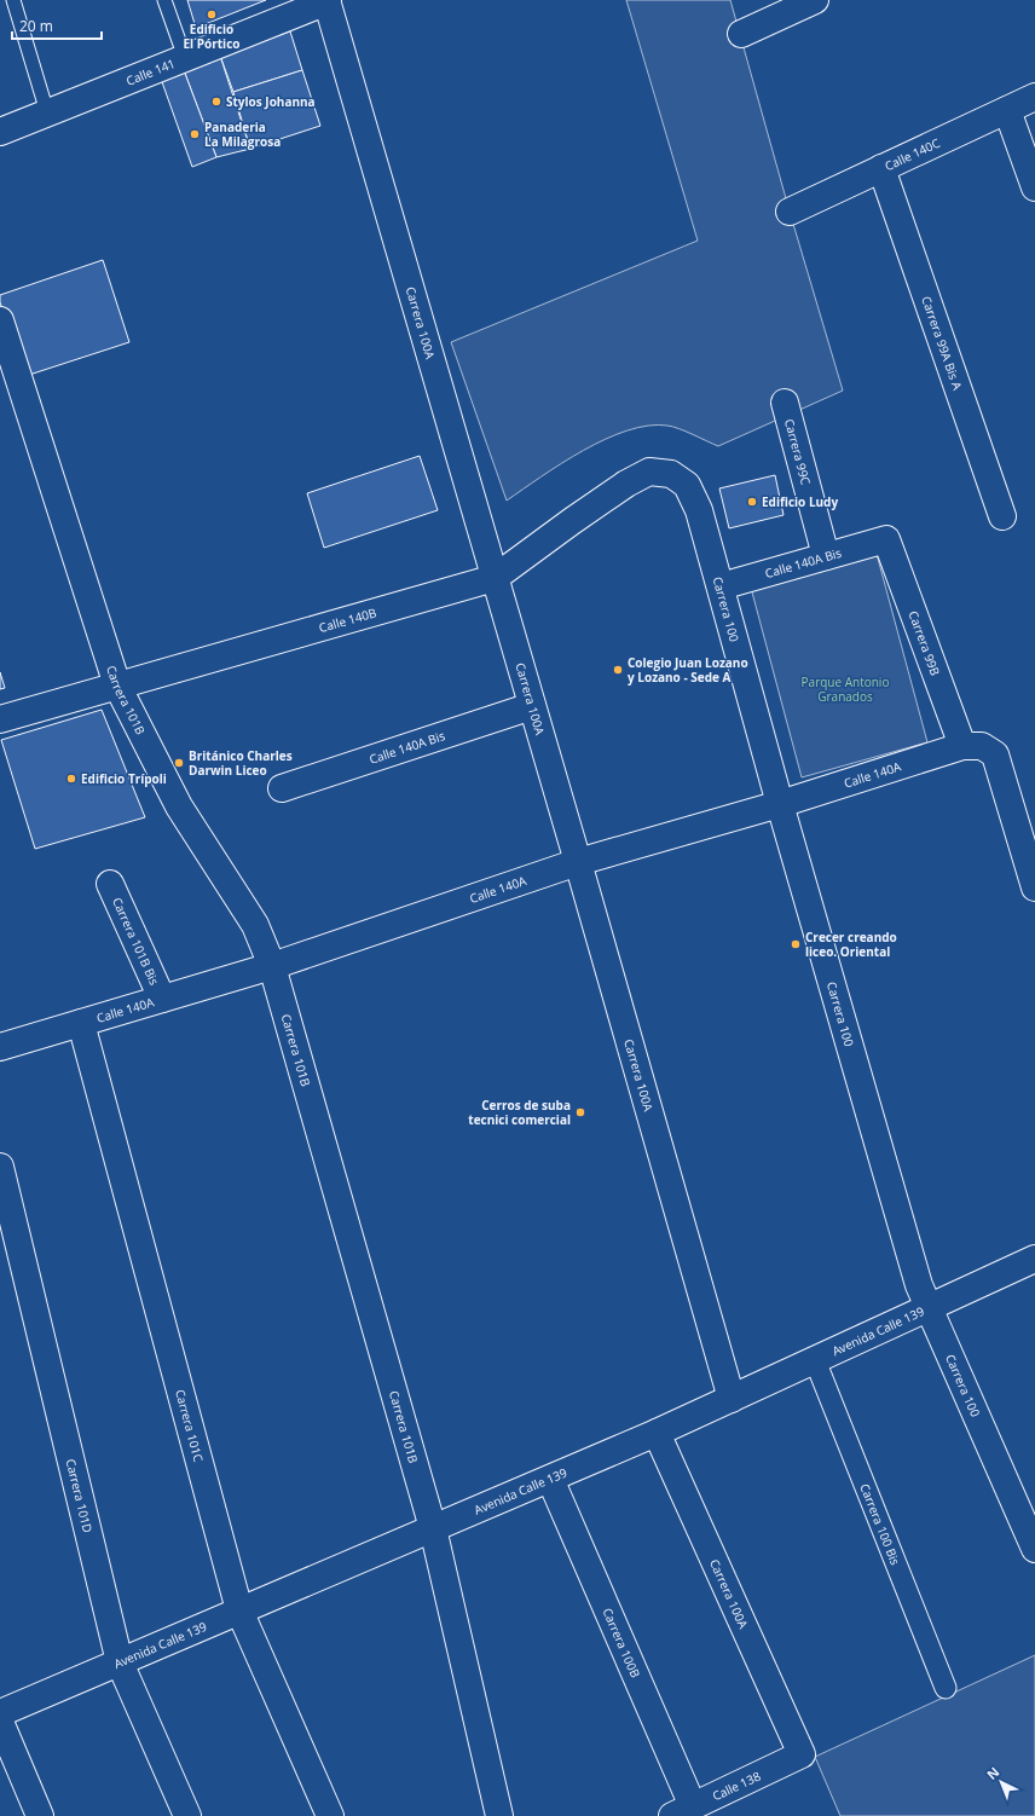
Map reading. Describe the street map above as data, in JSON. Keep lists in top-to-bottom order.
{
  "streets": {
    "street": [
      "Calle 141",
      "Calle 140C",
      "Carrera 100A",
      "Carrera 99A Bis A",
      "Carrera 99C",
      "Calle 140A Bis",
      "Carrera 100",
      "Calle 140B",
      "Carrera 99B",
      "Carrera 101B",
      "Calle 140A",
      "Carrera 101B Bis",
      "Avenida Calle 139",
      "Carrera 101C",
      "Carrera 101D",
      "Carrera 100 Bis",
      "Carrera 100B",
      "Calle 138"
    ]
  },
  "crossings": [
    ["Calle 141", "Carrera 100A"],
    ["Calle 140C", "Carrera 99A Bis A"],
    ["Carrera 100A", "Calle 140A Bis"],
    ["Carrera 100A", "Calle 140B"],
    ["Carrera 100A", "Calle 140A"],
    ["Carrera 100A", "Avenida Calle 139"],
    ["Carrera 100A", "Calle 138"],
    ["Carrera 99C", "Calle 140A Bis"],
    ["Calle 140A Bis", "Carrera 100"],
    ["Calle 140A Bis", "Carrera 99B"],
    ["Carrera 100", "Calle 140B"],
    ["Carrera 100", "Calle 140A"],
    ["Carrera 100", "Avenida Calle 139"],
    ["Calle 140B", "Carrera 101B"],
    ["Carrera 99B", "Calle 140A"],
    ["Carrera 101B", "Calle 140A"],
    ["Carrera 101B", "Avenida Calle 139"],
    ["Calle 140A", "Carrera 101B Bis"],
    ["Calle 140A", "Carrera 101C"],
    ["Avenida Calle 139", "Carrera 101C"],
    ["Avenida Calle 139", "Carrera 101D"],
    ["Avenida Calle 139", "Carrera 100 Bis"],
    ["Avenida Calle 139", "Carrera 100B"],
    ["Carrera 100B", "Calle 138"]
  ],
  "parks": ["Parque Antonio Granados"],
  "places": [
    "Edificio El Pórtico",
    "Stylos Johanna",
    "Panaderia La Milagrosa",
    "Edificio Ludy",
    "Colegio Juan Lozano y Lozano - Sede A",
    "Británico Charles Darwin Liceo",
    "Edificio Trípoli",
    "Crecer creando liceo. Oriental",
    "Cerros de suba tecnici comercial"
  ],
  "scale_bar": "20 m",
  "north": "top left"
}
